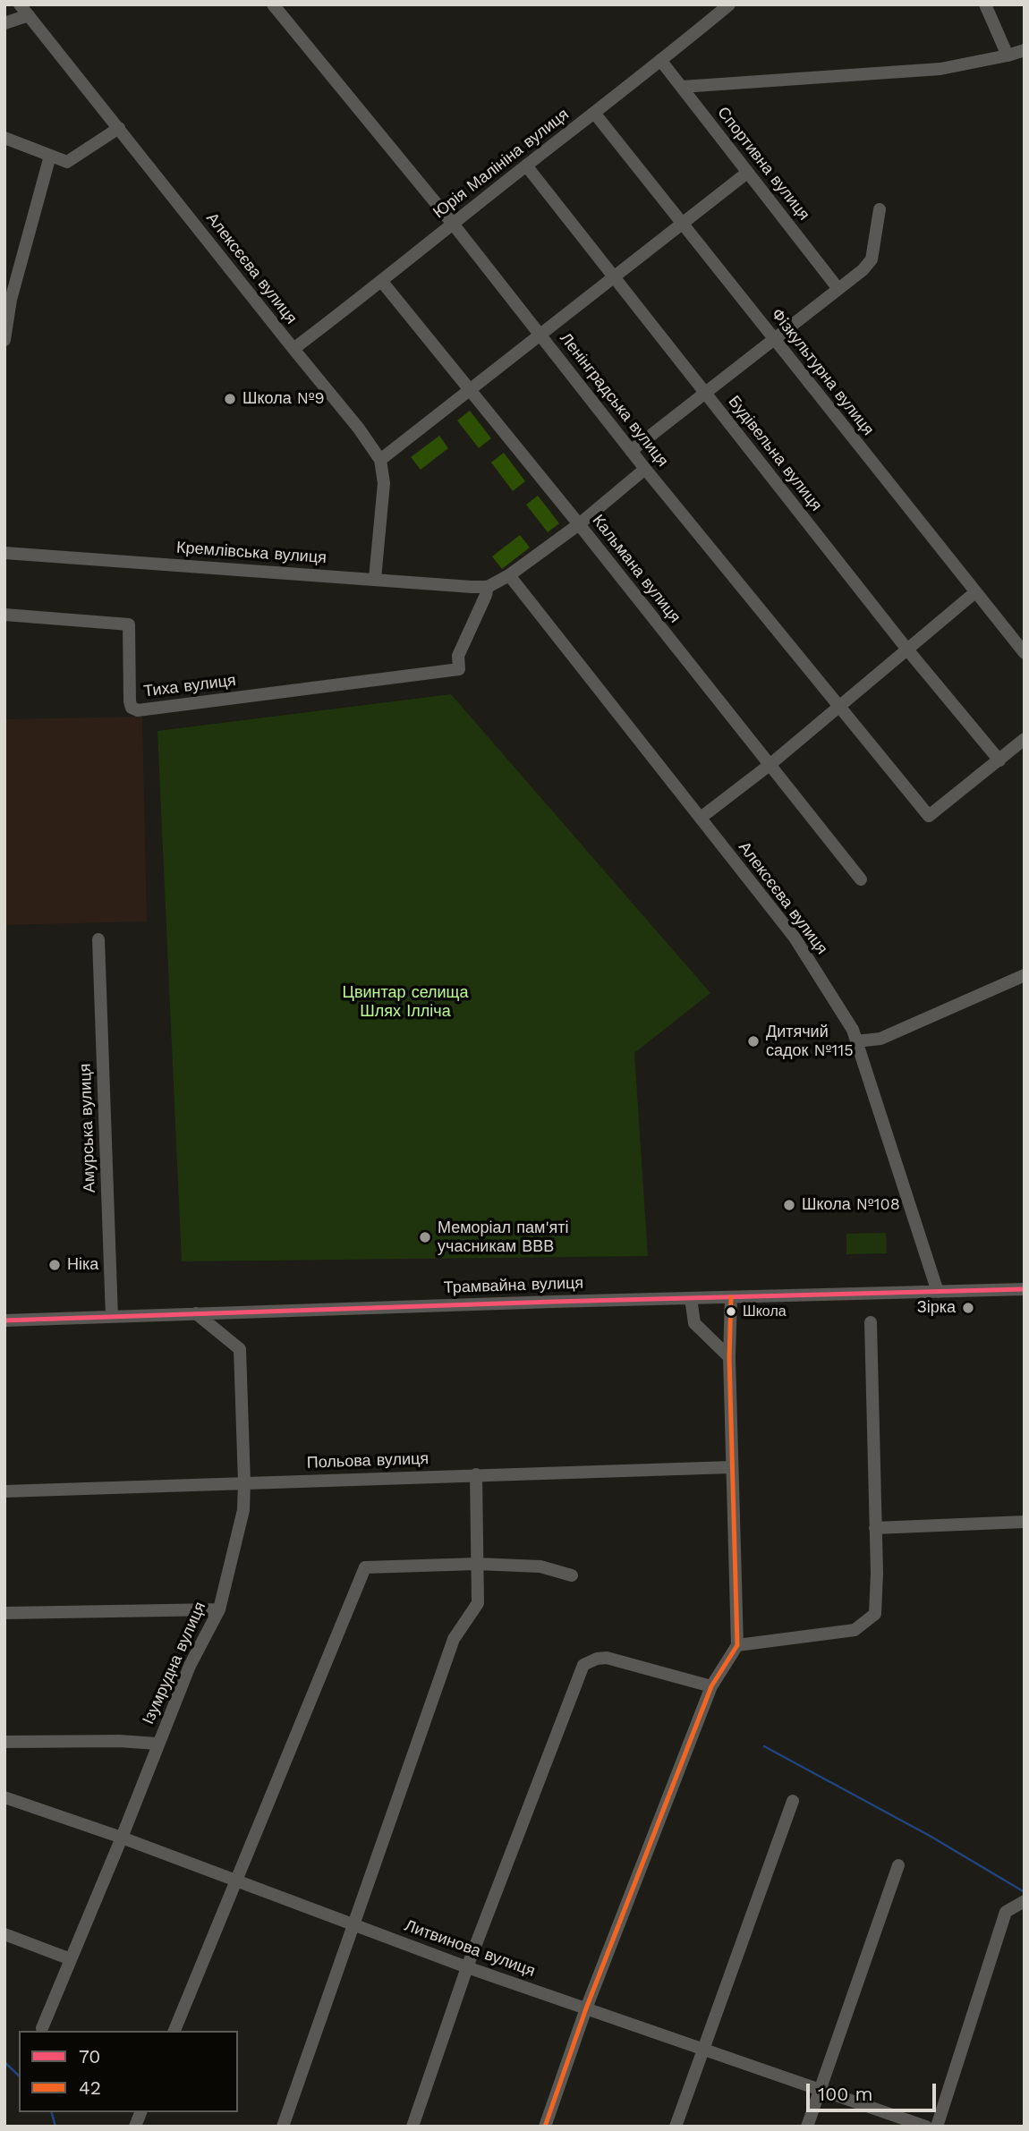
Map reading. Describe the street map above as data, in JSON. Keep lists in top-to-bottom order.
{
  "streets": {
    "street": [
      "Юрія Малініна вулиця",
      "Спортивна вулиця",
      "Алексєєва вулиця",
      "Фiзкультурна вулиця",
      "Ленінградська вулиця",
      "Будівельна вулиця",
      "Кремлівська вулиця",
      "Кальмана вулиця",
      "Тиха вулиця",
      "Амурська вулиця",
      "Трамвайна вулиця",
      "Польова вулиця",
      "Ізумрудна вулиця",
      "Литвинова вулиця"
    ]
  },
  "crossings": [
    ["Юрія Малініна вулиця", "Спортивна вулиця"],
    ["Юрія Малініна вулиця", "Алексєєва вулиця"],
    ["Юрія Малініна вулиця", "Фiзкультурна вулиця"],
    ["Юрія Малініна вулиця", "Ленінградська вулиця"],
    ["Юрія Малініна вулиця", "Будівельна вулиця"],
    ["Юрія Малініна вулиця", "Кальмана вулиця"],
    ["Алексєєва вулиця", "Кремлівська вулиця"],
    ["Алексєєва вулиця", "Трамвайна вулиця"],
    ["Ленінградська вулиця", "Будівельна вулиця"],
    ["Кремлівська вулиця", "Тиха вулиця"],
    ["Амурська вулиця", "Трамвайна вулиця"],
    ["Трамвайна вулиця", "Ізумрудна вулиця"],
    ["Польова вулиця", "Ізумрудна вулиця"],
    ["Ізумрудна вулиця", "Литвинова вулиця"]
  ],
  "parks": ["Цвинтар селища Шлях Ілліча"],
  "places": [
    "Школа №9",
    "Дитячий садок №115",
    "Школа №108",
    "Меморіал пам'яті учасникам ВВВ",
    "Ніка",
    "Зірка",
    "Школа"
  ],
  "lines": ["transit line 70", "transit line 42"],
  "legend": ["70", "42"],
  "scale_bar": "100 m"
}
